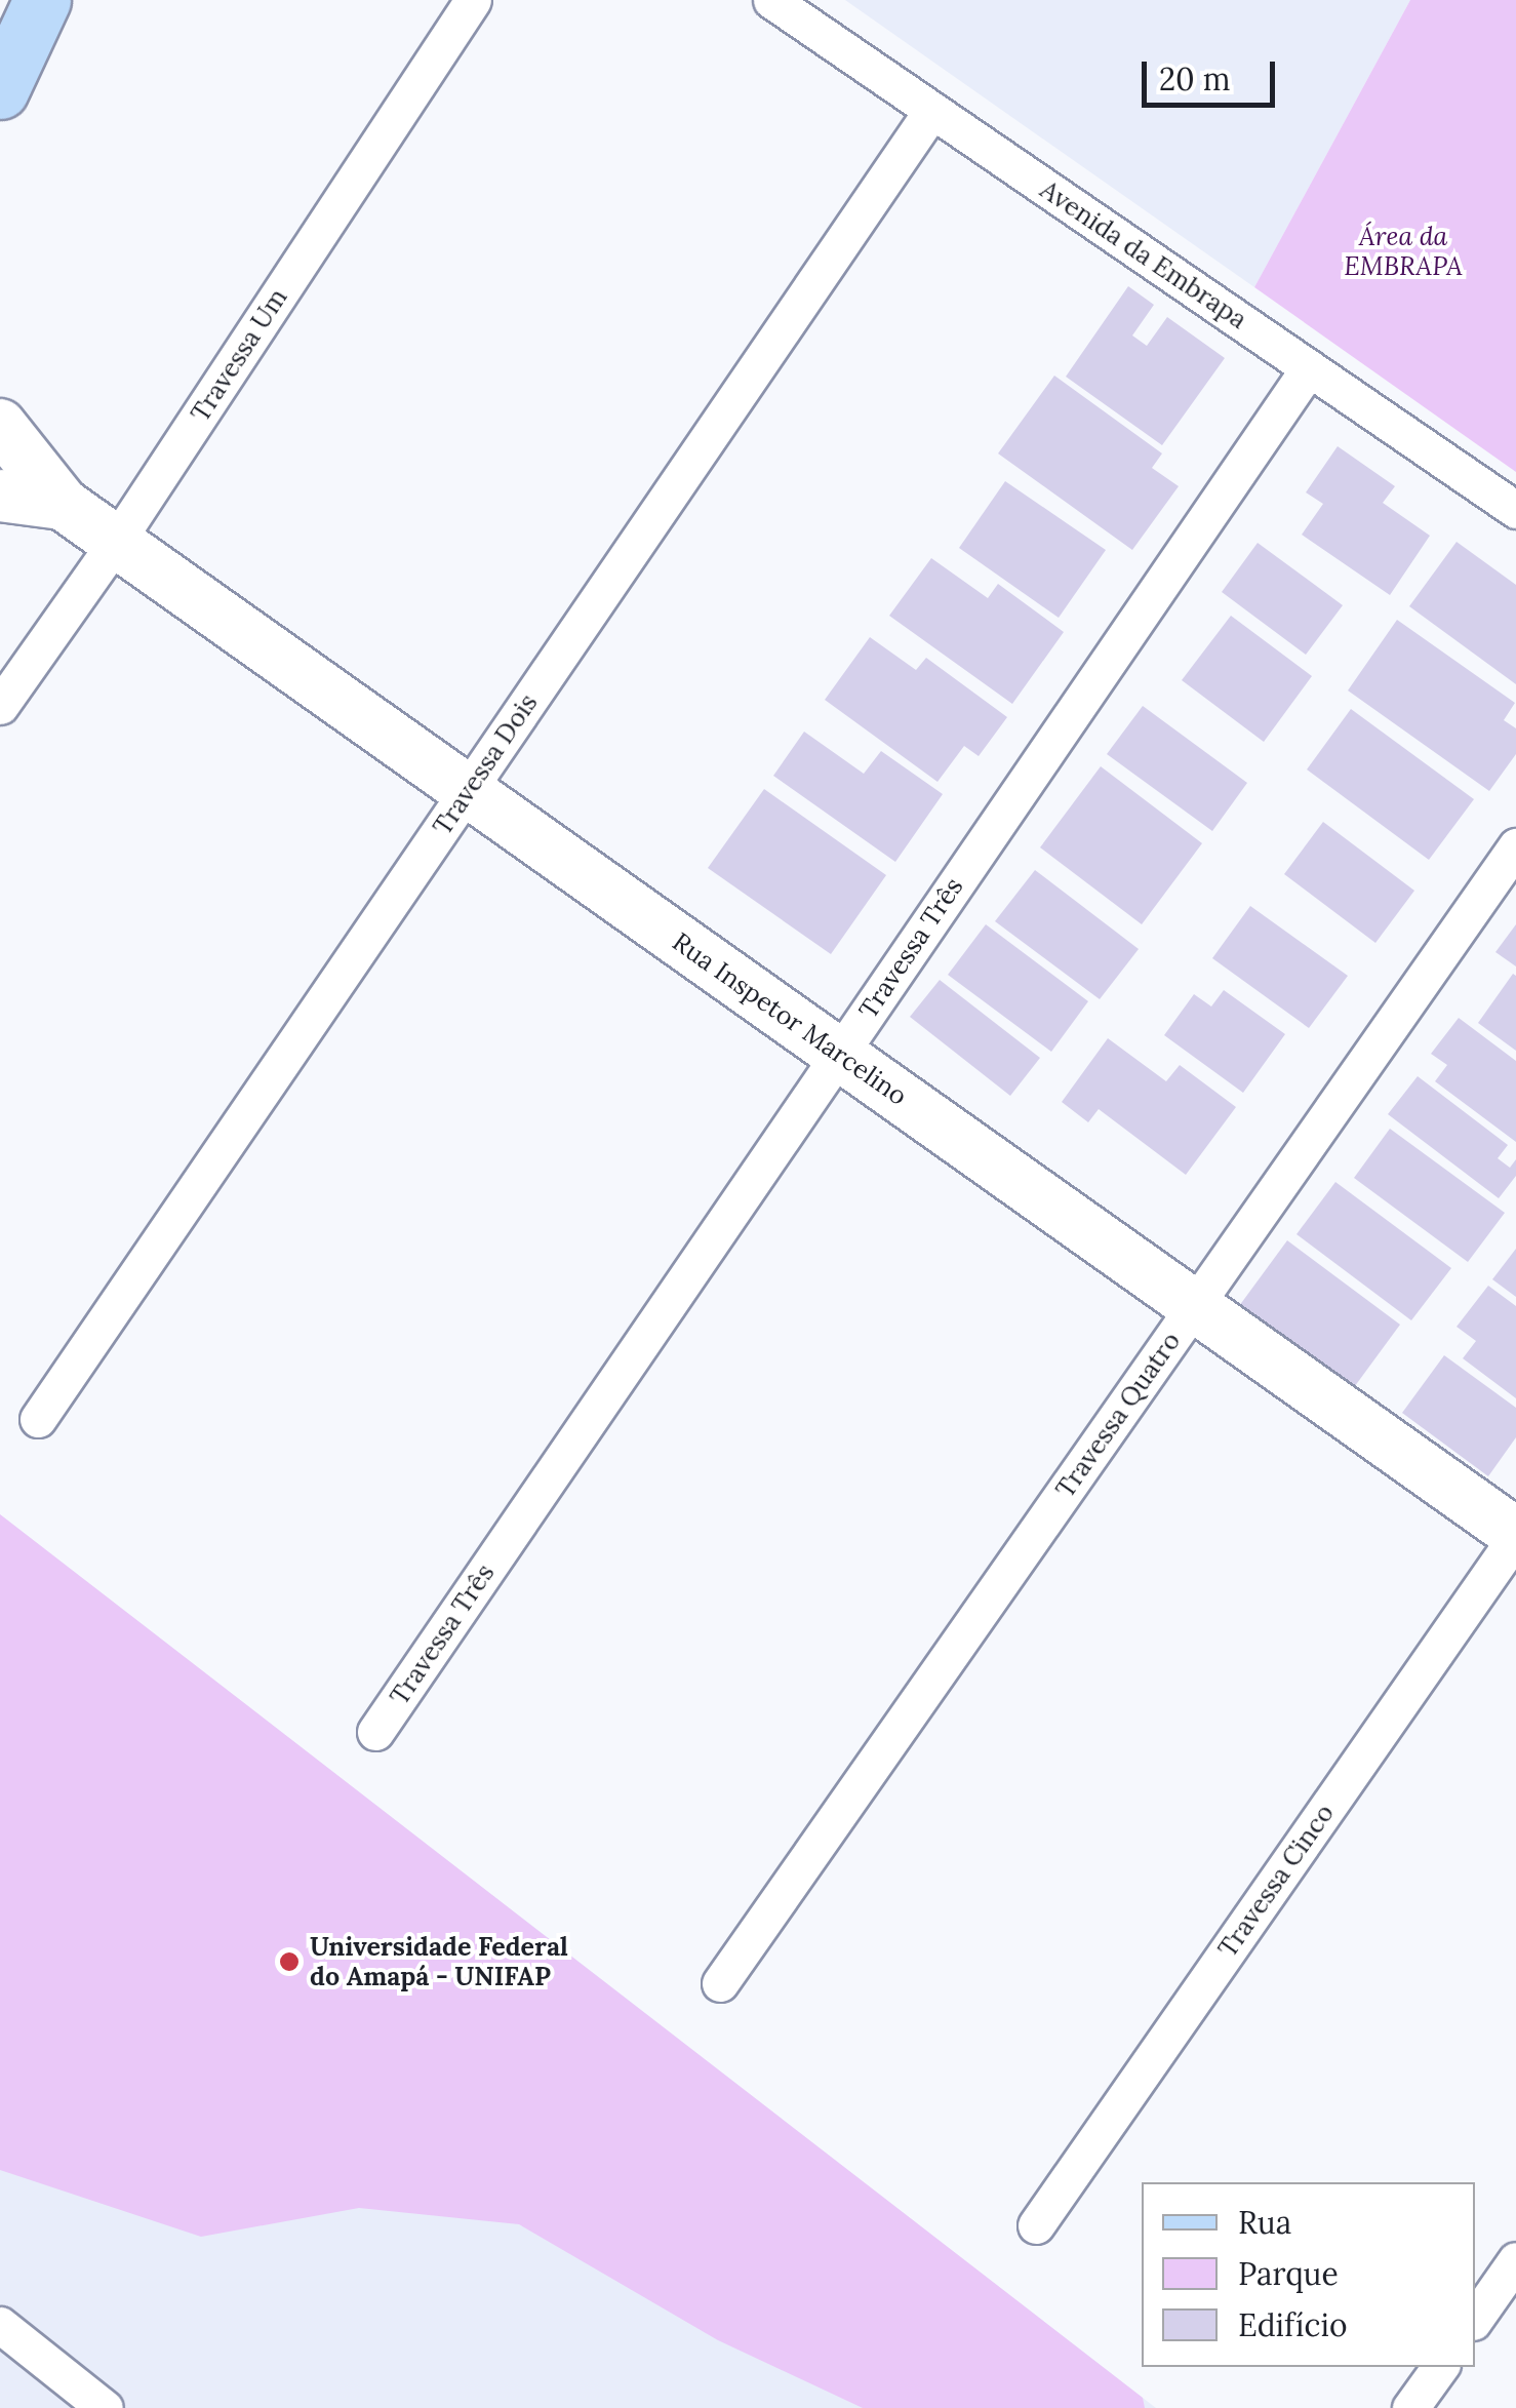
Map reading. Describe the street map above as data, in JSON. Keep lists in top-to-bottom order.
{
  "streets": {
    "street": [
      "Avenida da Embrapa",
      "Travessa Um",
      "Travessa Dois",
      "Travessa Três",
      "Rua Inspetor Marcelino",
      "Travessa Quatro",
      "Travessa Cinco"
    ]
  },
  "crossings": [
    ["Avenida da Embrapa", "Travessa Dois"],
    ["Avenida da Embrapa", "Travessa Três"],
    ["Travessa Um", "Rua Inspetor Marcelino"],
    ["Travessa Dois", "Rua Inspetor Marcelino"],
    ["Travessa Três", "Rua Inspetor Marcelino"],
    ["Rua Inspetor Marcelino", "Travessa Quatro"],
    ["Rua Inspetor Marcelino", "Travessa Cinco"]
  ],
  "parks": ["Área da EMBRAPA"],
  "places": ["Universidade Federal do Amapá - UNIFAP"],
  "legend": ["Rua", "Parque", "Edifício"],
  "scale_bar": "20 m"
}
